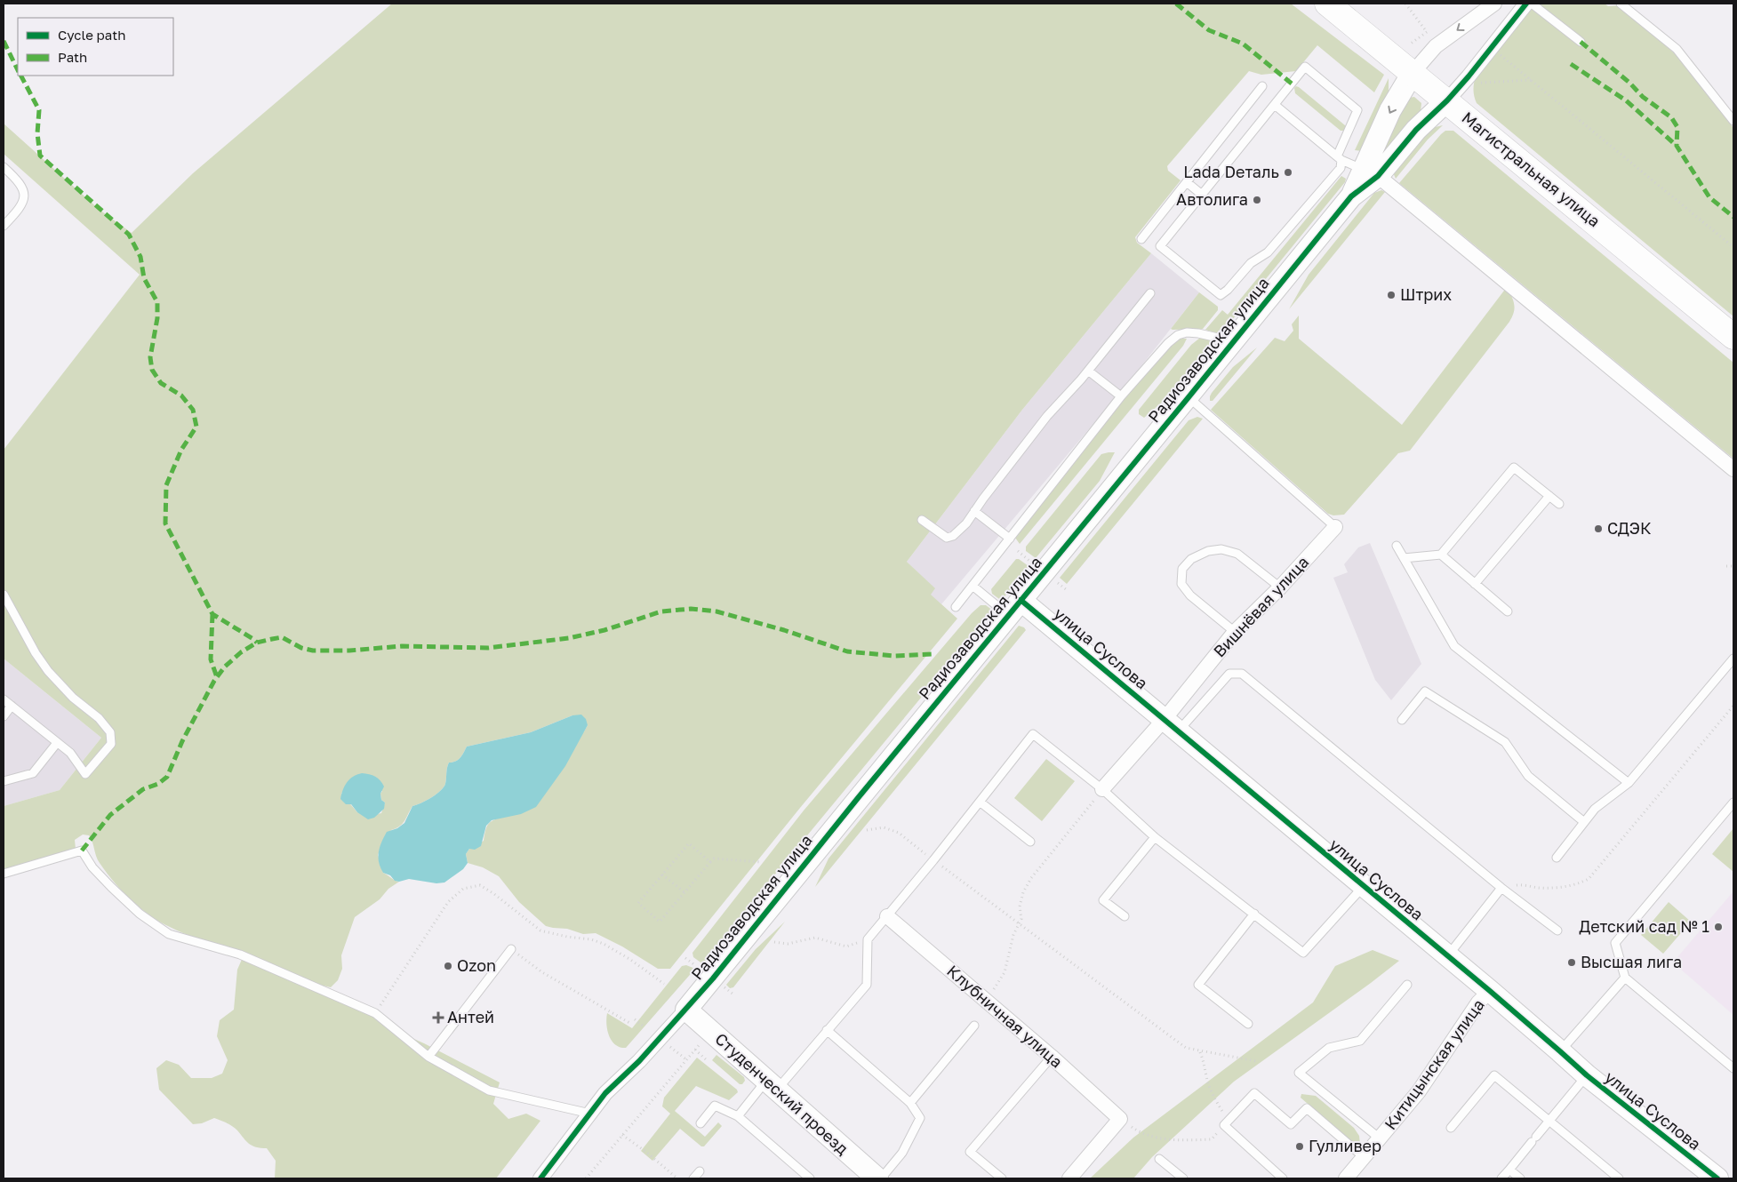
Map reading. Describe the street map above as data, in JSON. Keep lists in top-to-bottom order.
{
  "streets": {
    "highway": ["Магистральная улица"],
    "street": [
      "Радиозаводская улица",
      "Вишнёвая улица",
      "улица Суслова",
      "Клубничная улица",
      "Китицынская улица",
      "Студенческий проезд"
    ]
  },
  "crossings": [
    ["Магистральная улица", "Радиозаводская улица"],
    ["Радиозаводская улица", "улица Суслова"],
    ["Радиозаводская улица", "Студенческий проезд"],
    ["Вишнёвая улица", "улица Суслова"],
    ["улица Суслова", "Китицынская улица"]
  ],
  "places": {
    "other": [
      "Lada Dеталь",
      "Автолига",
      "Штрих",
      "СДЭК",
      "Детский сад № 1",
      "Высшая лига",
      "Ozon",
      "Гулливер"
    ],
    "health": ["Антей"]
  },
  "legend": ["Cycle path", "Path"]
}
